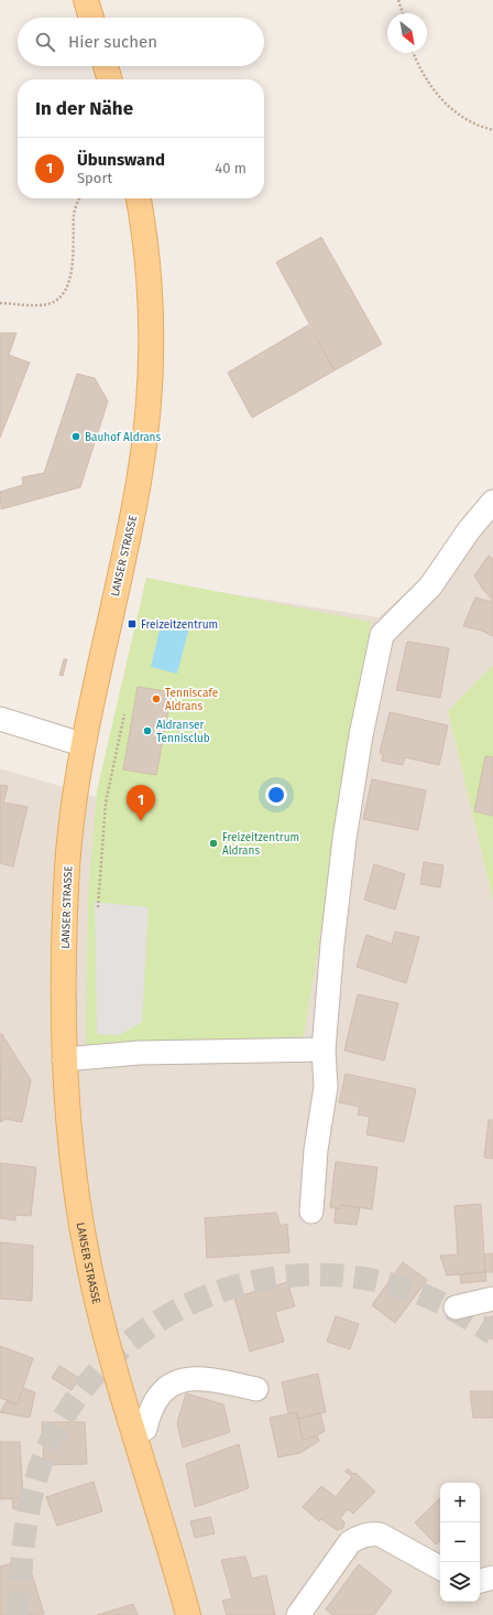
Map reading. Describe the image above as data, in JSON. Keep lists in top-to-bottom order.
{
  "streets": {
    "main road": ["LANSER STRASSE"]
  },
  "places": {
    "other": [
      "Bauhof Aldrans",
      "Tenniscafe Aldrans",
      "Aldranser Tennisclub",
      "Freizeitzentrum Aldrans"
    ],
    "transit": ["Freizeitzentrum"]
  },
  "north": "bottom right",
  "page": {
    "search": "Hier suchen",
    "heading": "In der Nähe",
    "list": [
      {
        "mark": "1",
        "name": "Übunswand",
        "note": "Sport",
        "value": "40 m"
      }
    ],
    "pins": "1",
    "map_buttons": ["+", "−"]
  }
}
